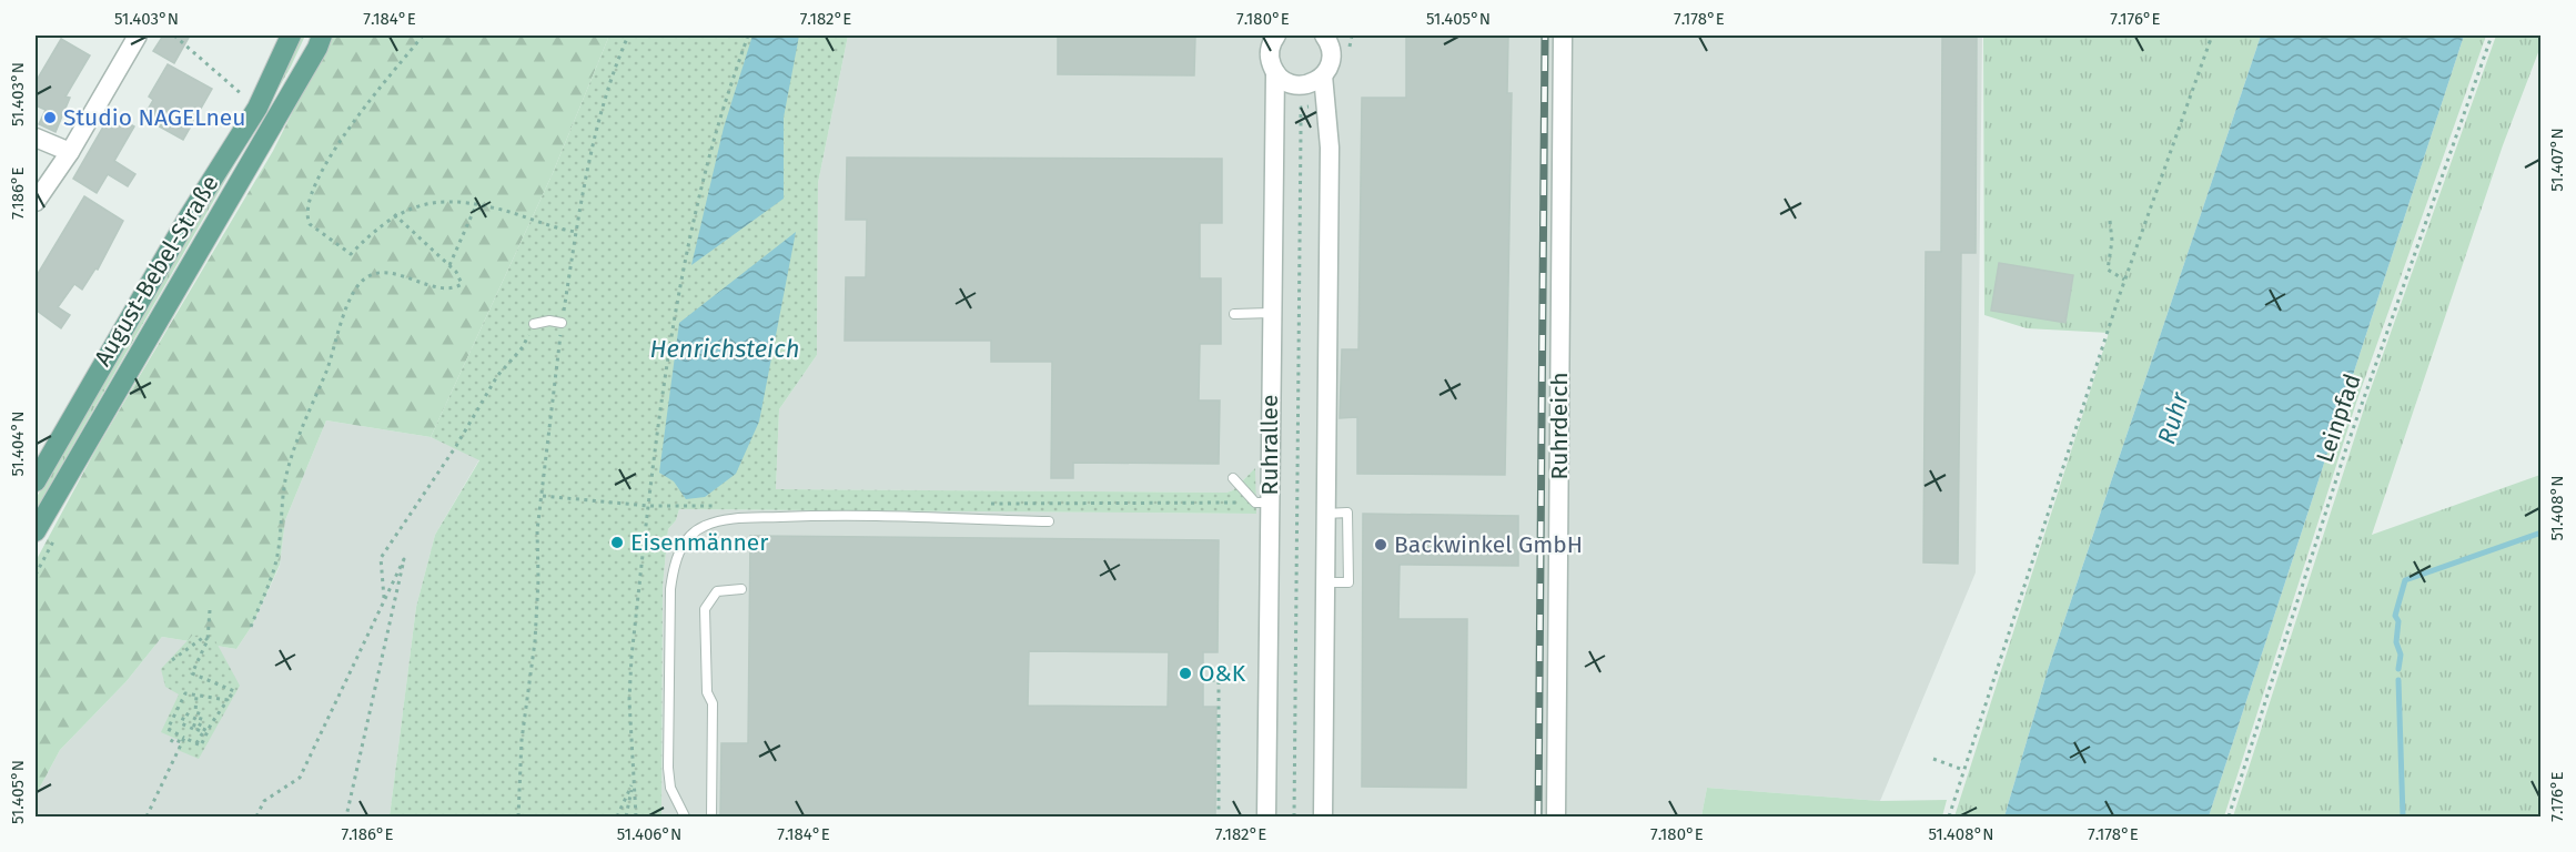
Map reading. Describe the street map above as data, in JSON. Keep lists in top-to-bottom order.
{
  "streets": {
    "main road": ["August-Bebel-Straße"],
    "street": ["Ruhrdeich", "Ruhrallee"],
    "path": ["Leinpfad"]
  },
  "water": ["Henrichsteich", "Ruhr"],
  "places": [
    "Studio NAGELneu",
    "Eisenmänner",
    "Backwinkel GmbH",
    "O&K"
  ],
  "coordinates": [
    "51.403°N",
    "7.184°E",
    "7.182°E",
    "7.180°E",
    "51.405°N",
    "7.178°E",
    "7.176°E",
    "51.407°N",
    "7.186°E",
    "51.404°N",
    "51.408°N",
    "51.406°N"
  ]
}
